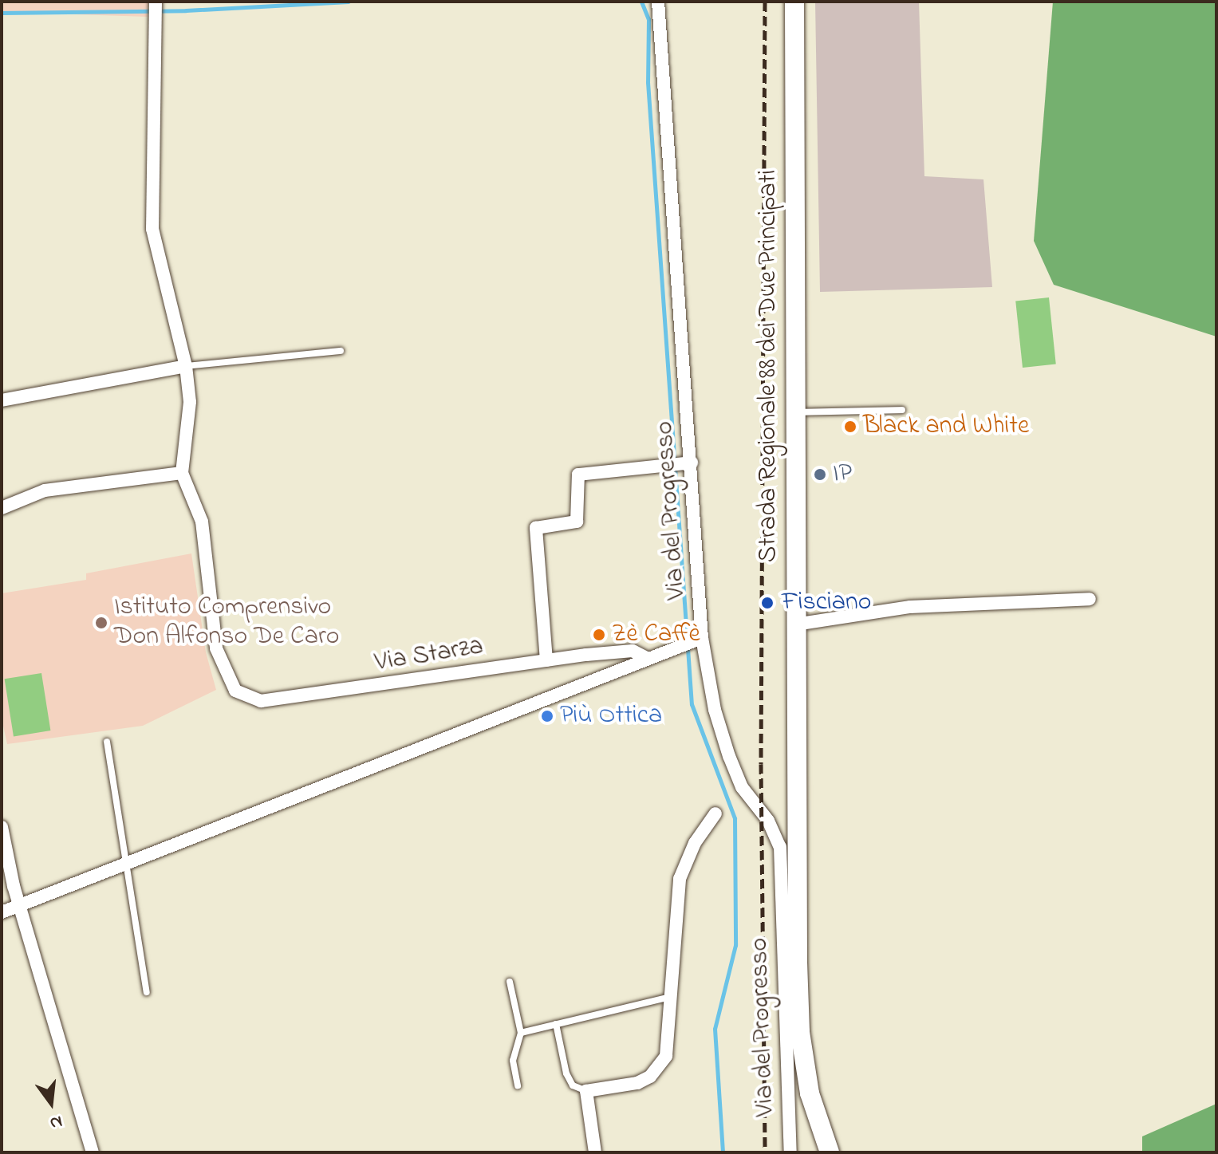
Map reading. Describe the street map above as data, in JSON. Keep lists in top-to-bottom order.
{
  "streets": {
    "main road": ["Strada Regionale 88 dei Due Principati"],
    "street": ["Via del Progresso", "Via Starza"]
  },
  "places": [
    "Black and White",
    "IP",
    "Fisciano",
    "Istituto Comprensivo Don Alfonso De Caro",
    "Zè Caffè",
    "Più Ottica"
  ],
  "north": "bottom"
}
